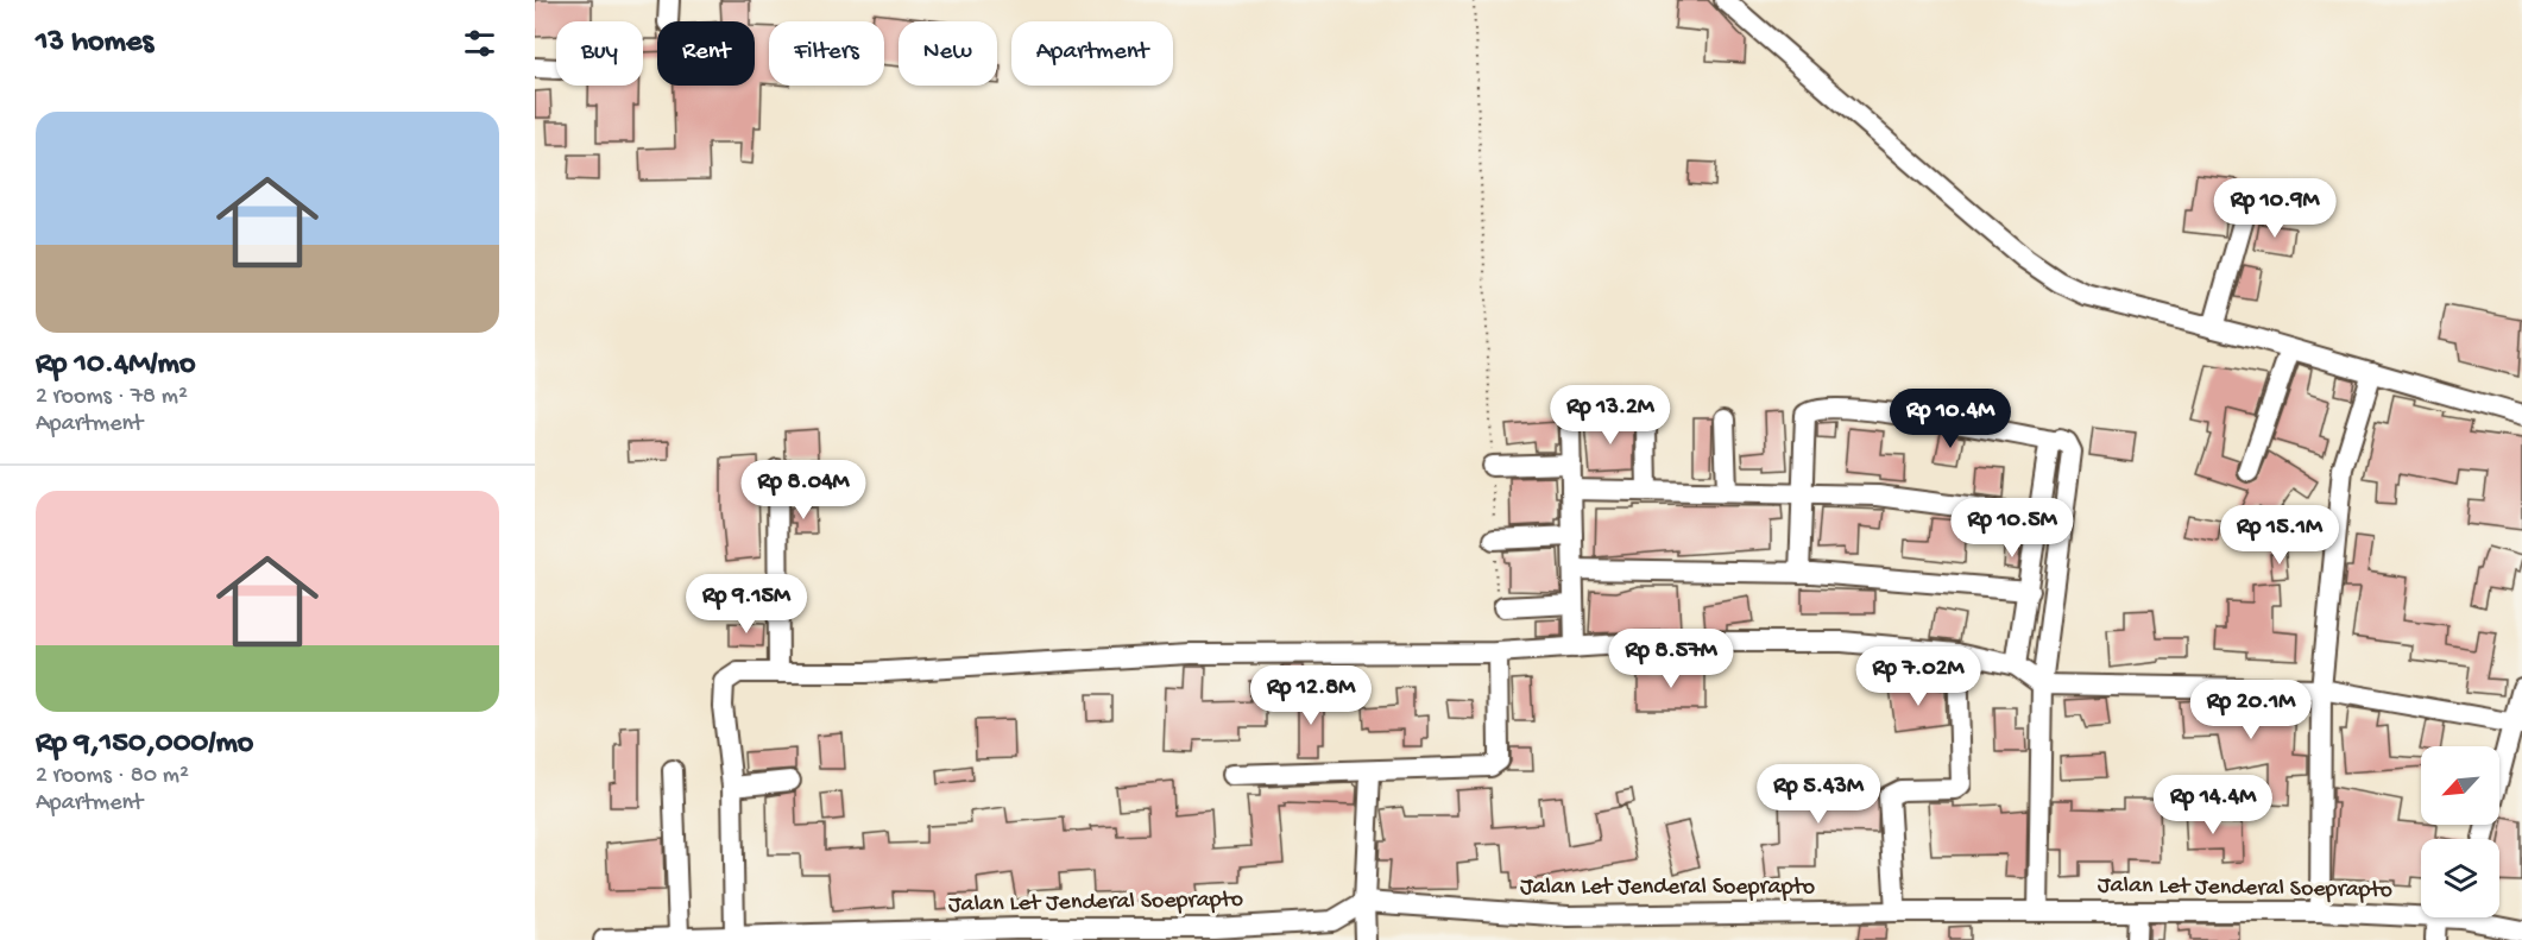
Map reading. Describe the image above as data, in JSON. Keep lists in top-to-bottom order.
{
  "streets": {
    "street": ["Jalan Let Jenderal Soeprapto"]
  },
  "north": "bottom left",
  "page": {
    "heading": "13 homes",
    "chip": [
      "Buy",
      "Rent",
      "Filters",
      "New",
      "Apartment"
    ],
    "list": [
      {
        "name": "Rp 10.4M/mo",
        "note": "2 rooms · 78 m² · Apartment"
      },
      {
        "name": "Rp 9,150,000/mo",
        "note": "2 rooms · 80 m² · Apartment"
      }
    ],
    "price": [
      "Rp 10.9M",
      "Rp 13.2M",
      "Rp 10.4M",
      "Rp 8.04M",
      "Rp 10.5M",
      "Rp 15.1M",
      "Rp 9.15M",
      "Rp 8.57M",
      "Rp 7.02M",
      "Rp 12.8M",
      "Rp 20.1M",
      "Rp 5.43M",
      "Rp 14.4M"
    ]
  }
}
